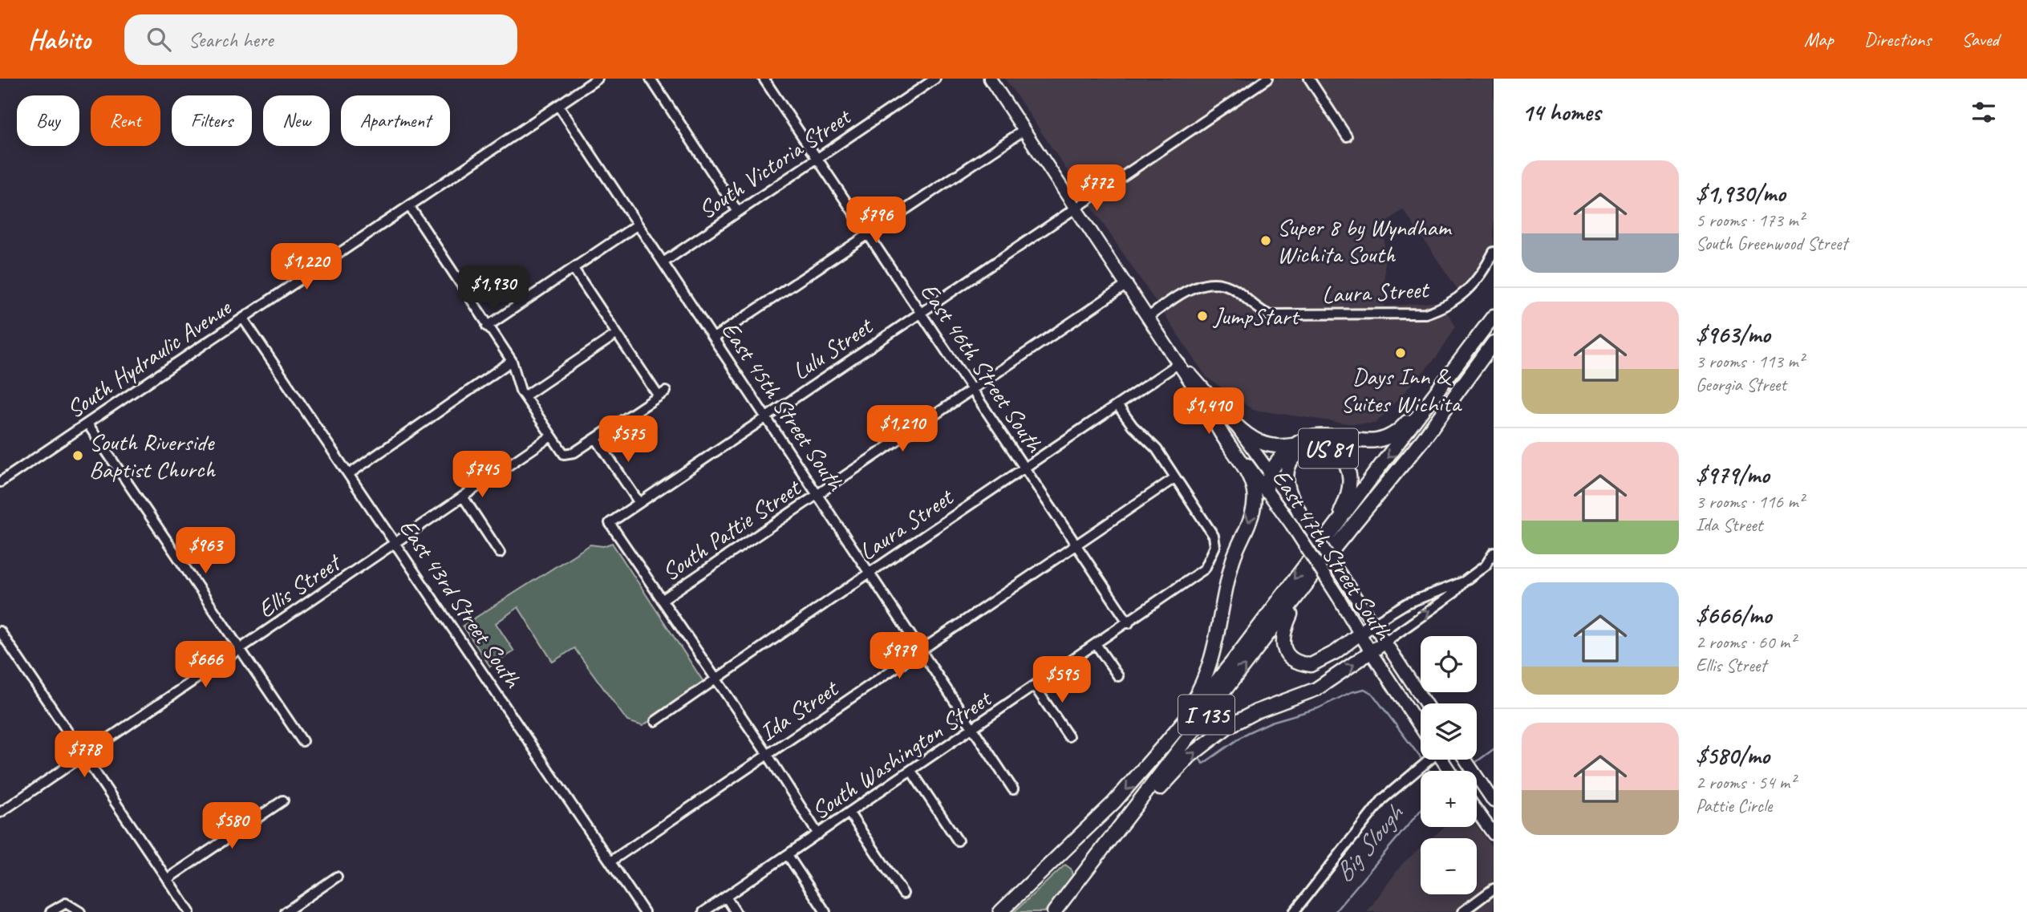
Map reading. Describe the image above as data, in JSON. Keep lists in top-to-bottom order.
{
  "streets": {
    "highway": ["US 81", "I 135"],
    "main road": ["East 47th Street South"],
    "street": [
      "South Victoria Street",
      "Laura Street",
      "Lulu Street",
      "South Hydraulic Avenue",
      "East 46th Street South",
      "East 45th Street South",
      "South Pattie Street",
      "Ellis Street",
      "East 43rd Street South",
      "Ida Street",
      "South Washington Street"
    ]
  },
  "crossings": [
    ["South Victoria Street", "East 46th Street South"],
    ["South Victoria Street", "East 45th Street South"],
    ["Laura Street", "East 46th Street South"],
    ["Laura Street", "East 45th Street South"],
    ["Laura Street", "East 47th Street South"],
    ["Laura Street", "South Washington Street"],
    ["Lulu Street", "East 46th Street South"],
    ["Lulu Street", "East 45th Street South"],
    ["Lulu Street", "South Pattie Street"],
    ["Lulu Street", "East 47th Street South"],
    ["South Hydraulic Avenue", "East 45th Street South"],
    ["South Hydraulic Avenue", "East 43rd Street South"],
    ["East 46th Street South", "South Pattie Street"],
    ["East 46th Street South", "Ida Street"],
    ["East 46th Street South", "South Washington Street"],
    ["East 45th Street South", "South Pattie Street"],
    ["East 45th Street South", "Ida Street"],
    ["East 45th Street South", "South Washington Street"],
    ["US 81", "East 47th Street South"],
    ["US 81", "I 135"],
    ["South Pattie Street", "East 47th Street South"],
    ["Ellis Street", "East 43rd Street South"],
    ["East 43rd Street South", "Ida Street"],
    ["Ida Street", "South Washington Street"]
  ],
  "water": ["Big Slough"],
  "places": [
    "Super 8 by Wyndham Wichita South",
    "JumpStart",
    "Days Inn & Suites Wichita",
    "South Riverside Baptist Church"
  ],
  "page": {
    "header": "Habito",
    "search": "Search here",
    "nav": ["Map", "Directions", "Saved"],
    "heading": "14 homes",
    "chip": [
      "Buy",
      "Rent",
      "Filters",
      "New",
      "Apartment"
    ],
    "list": [
      {
        "name": "$1,930/mo",
        "note": "5 rooms · 173 m² · South Greenwood Street"
      },
      {
        "name": "$963/mo",
        "note": "3 rooms · 113 m² · Georgia Street"
      },
      {
        "name": "$979/mo",
        "note": "3 rooms · 116 m² · Ida Street"
      },
      {
        "name": "$666/mo",
        "note": "2 rooms · 60 m² · Ellis Street"
      },
      {
        "name": "$580/mo",
        "note": "2 rooms · 54 m² · Pattie Circle"
      }
    ],
    "price": [
      "$772",
      "$796",
      "$1,220",
      "$1,930",
      "$1,410",
      "$1,210",
      "$575",
      "$745",
      "$963",
      "$979",
      "$666",
      "$595",
      "$778",
      "$580"
    ],
    "map_buttons": ["+", "−"]
  }
}
